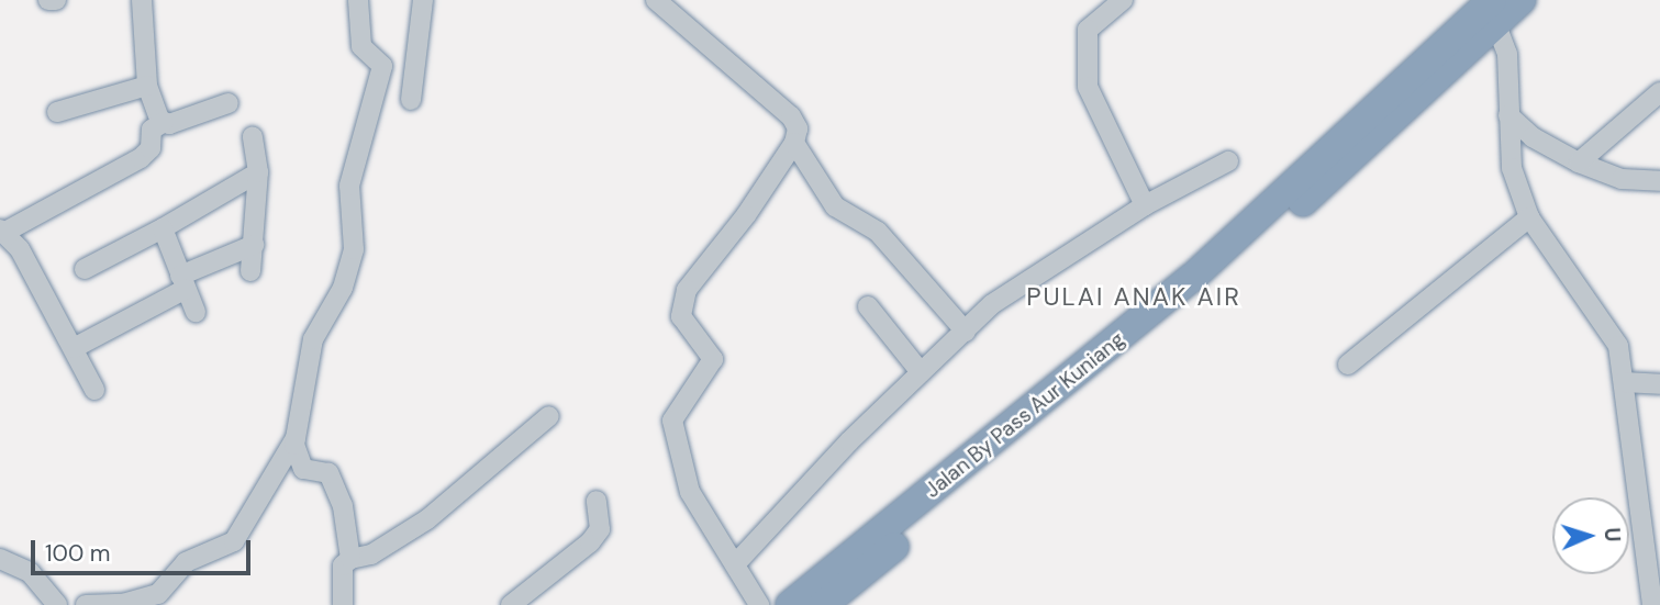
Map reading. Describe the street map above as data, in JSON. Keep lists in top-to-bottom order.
{
  "streets": {
    "highway": ["Jalan By Pass Aur Kuniang"]
  },
  "districts": ["PULAI ANAK AIR"],
  "scale_bar": "100 m",
  "north": "right"
}
